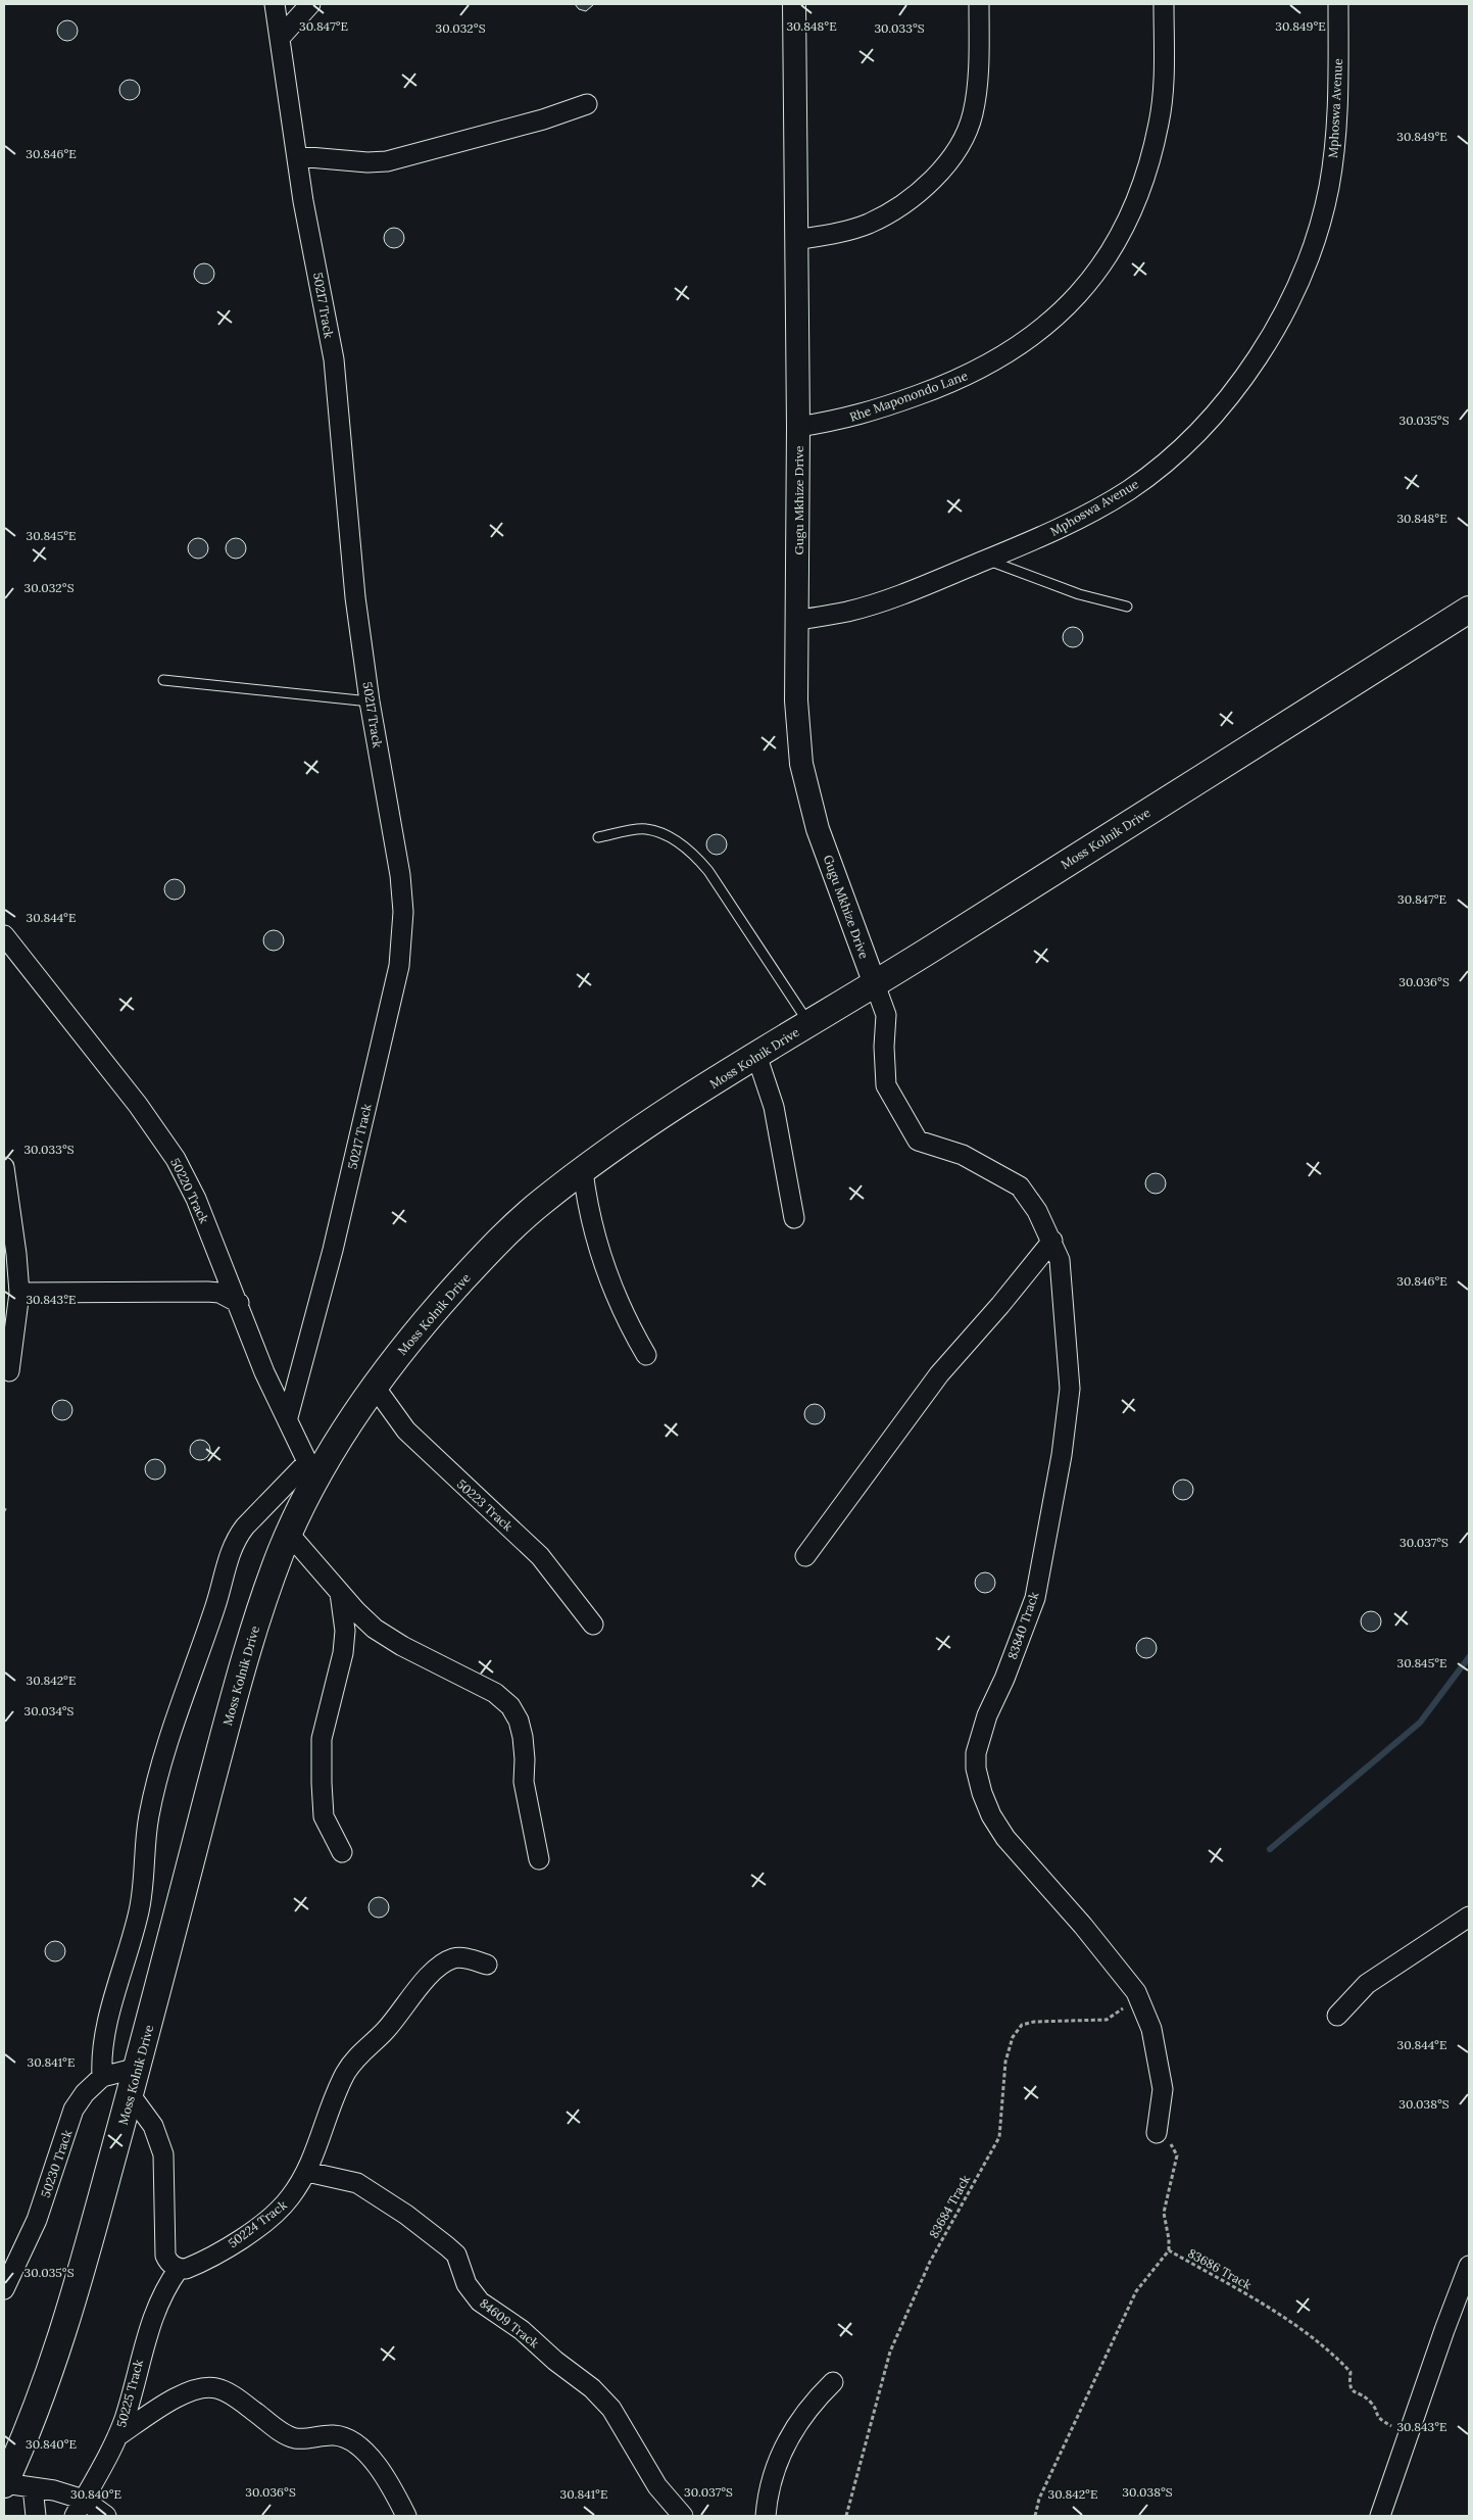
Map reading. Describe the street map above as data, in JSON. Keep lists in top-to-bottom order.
{
  "streets": {
    "main road": ["Moss Kolnik Drive"],
    "street": [
      "Mphoswa Avenue",
      "50217 Track",
      "Rhe Maponondo Lane",
      "Gugu Mkhize Drive",
      "50220 Track",
      "50223 Track",
      "83840 Track",
      "50230 Track",
      "50224 Track",
      "84609 Track",
      "50225 Track"
    ],
    "path": ["83684 Track", "83686 Track"]
  },
  "crossings": [
    ["Mphoswa Avenue", "Gugu Mkhize Drive"],
    ["50217 Track", "50220 Track"],
    ["Rhe Maponondo Lane", "Gugu Mkhize Drive"],
    ["Gugu Mkhize Drive", "Moss Kolnik Drive"],
    ["Gugu Mkhize Drive", "83840 Track"],
    ["Moss Kolnik Drive", "50220 Track"],
    ["Moss Kolnik Drive", "50223 Track"],
    ["Moss Kolnik Drive", "83840 Track"],
    ["Moss Kolnik Drive", "50230 Track"],
    ["83840 Track", "83684 Track"],
    ["50224 Track", "84609 Track"],
    ["50224 Track", "50225 Track"]
  ],
  "coordinates": [
    "30.847°E",
    "30.848°E",
    "30.849°E",
    "30.032°S",
    "30.033°S",
    "30.846°E",
    "30.035°S",
    "30.845°E",
    "30.844°E",
    "30.036°S",
    "30.843°E",
    "30.037°S",
    "30.842°E",
    "30.034°S",
    "30.841°E",
    "30.038°S",
    "30.840°E"
  ]
}
